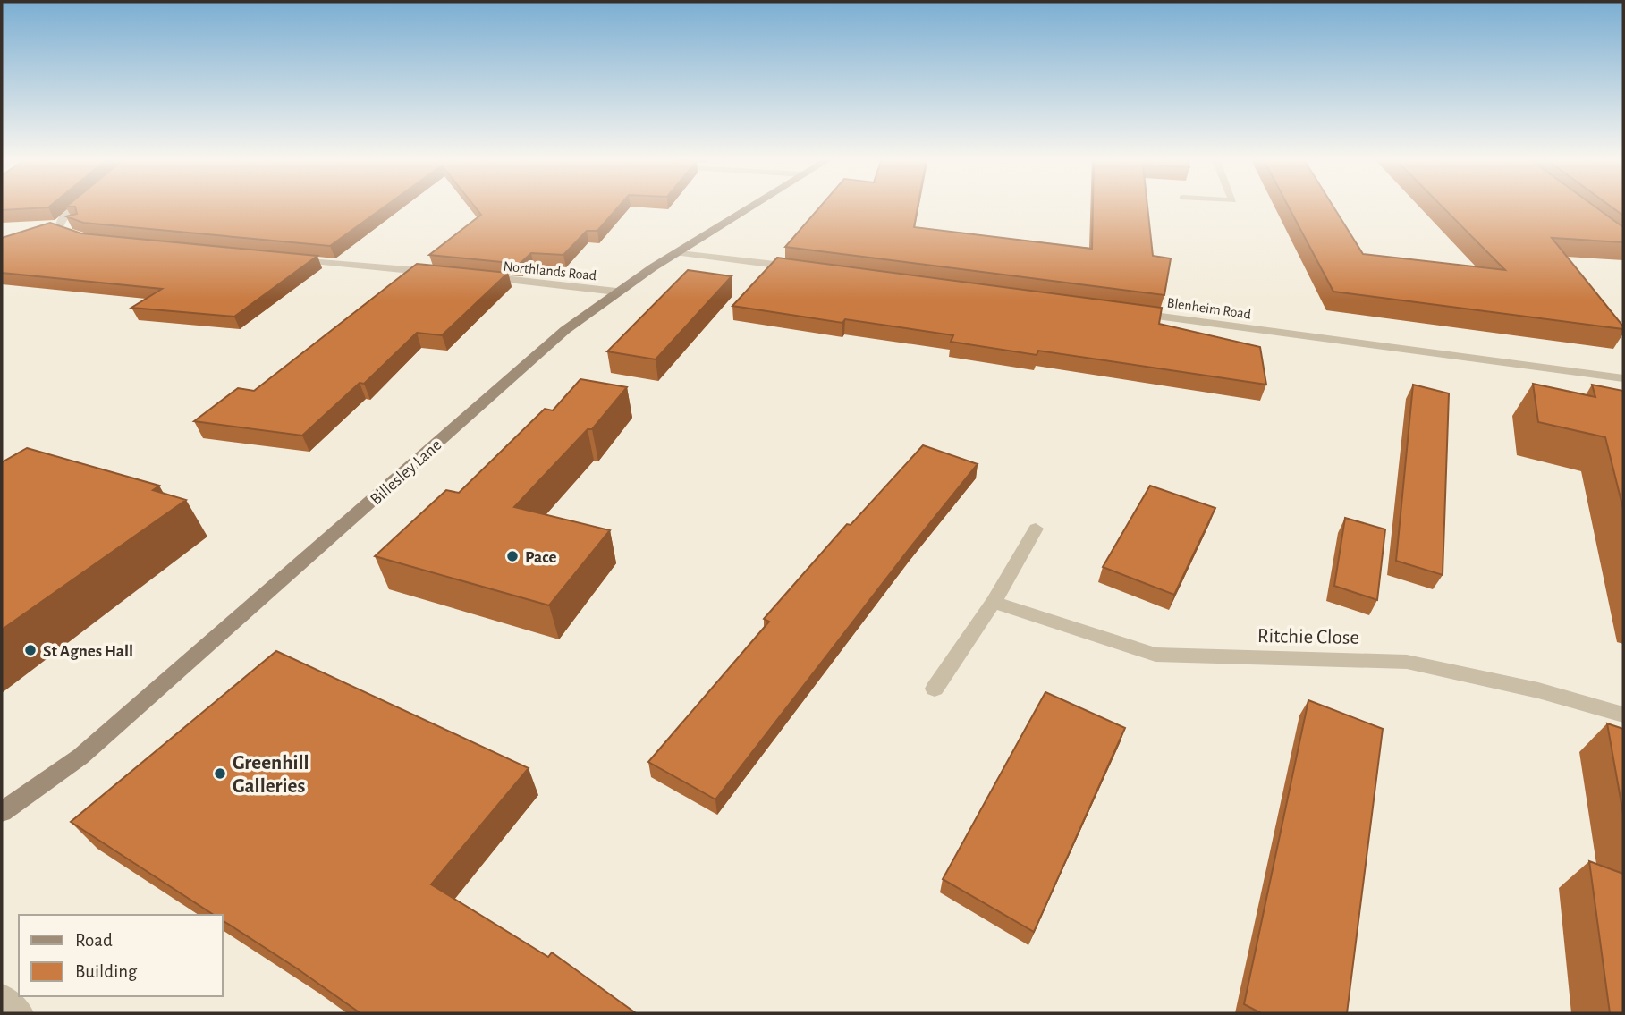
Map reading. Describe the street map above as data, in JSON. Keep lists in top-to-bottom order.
{
  "streets": {
    "street": [
      "Northlands Road",
      "Blenheim Road",
      "Billesley Lane",
      "Ritchie Close"
    ]
  },
  "crossings": [
    ["Northlands Road", "Billesley Lane"]
  ],
  "places": ["Pace", "St Agnes Hall", "Greenhill Galleries"],
  "legend": ["Road", "Building"]
}
